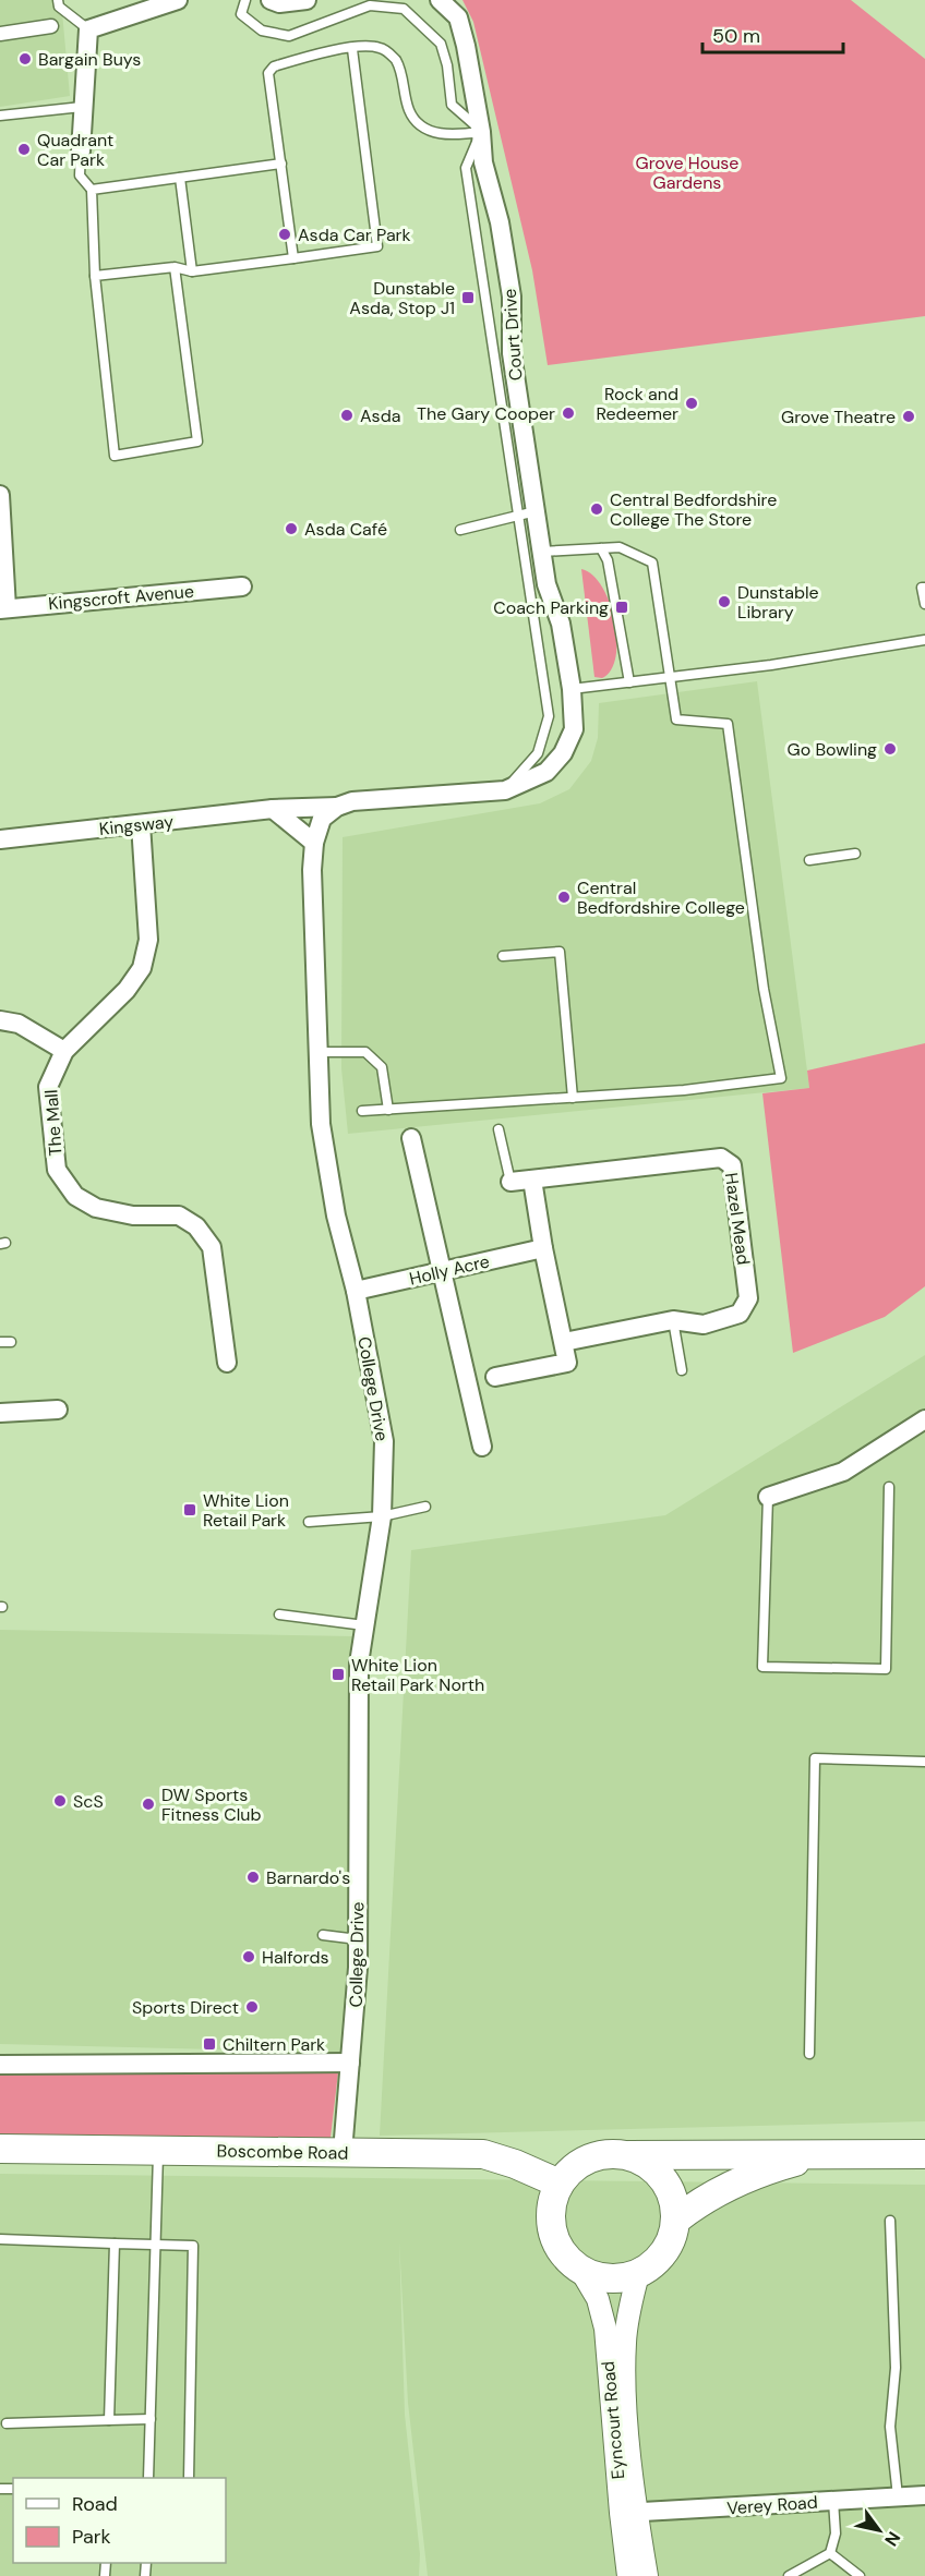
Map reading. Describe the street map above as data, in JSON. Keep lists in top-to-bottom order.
{
  "streets": {
    "main road": ["Boscombe Road"],
    "street": [
      "Court Drive",
      "Kingscroft Avenue",
      "Kingsway",
      "The Mall",
      "Hazel Mead",
      "Holly Acre",
      "College Drive",
      "Eyncourt Road",
      "Verey Road"
    ]
  },
  "crossings": [
    ["Kingsway", "The Mall"],
    ["Kingsway", "College Drive"],
    ["Holly Acre", "College Drive"],
    ["College Drive", "Boscombe Road"],
    ["Boscombe Road", "Eyncourt Road"],
    ["Eyncourt Road", "Verey Road"]
  ],
  "parks": ["Grove House Gardens"],
  "places": {
    "other": [
      "Bargain Buys",
      "Quadrant Car Park",
      "Asda Car Park",
      "Rock and Redeemer",
      "The Gary Cooper",
      "Asda",
      "Grove Theatre",
      "Central Bedfordshire College The Store",
      "Asda Café",
      "Dunstable Library",
      "Go Bowling",
      "Central Bedfordshire College",
      "ScS",
      "DW Sports Fitness Club",
      "Barnardo's",
      "Halfords",
      "Sports Direct"
    ],
    "transit": [
      "Dunstable Asda, Stop J1",
      "Coach Parking",
      "White Lion Retail Park",
      "White Lion Retail Park North",
      "Chiltern Park"
    ]
  },
  "legend": ["Road", "Park"],
  "scale_bar": "50 m",
  "north": "bottom right"
}
